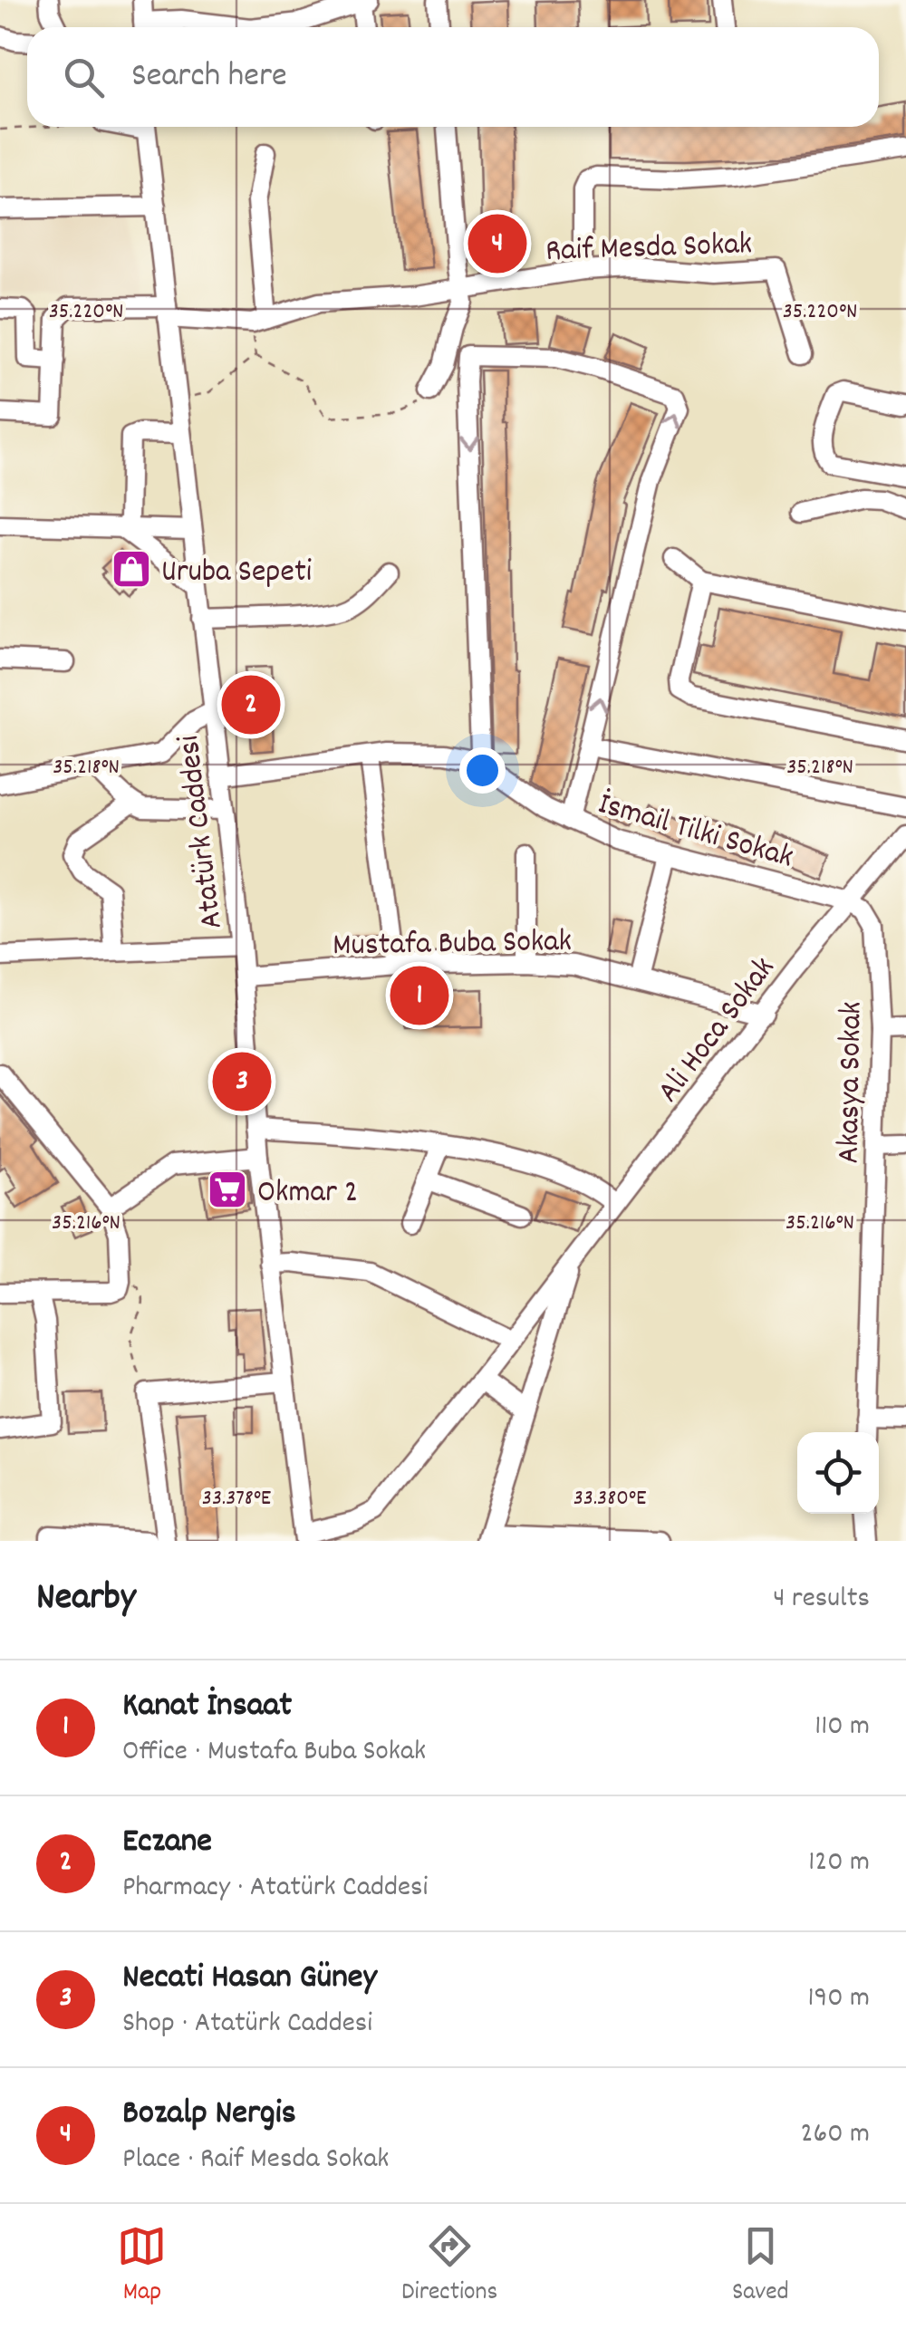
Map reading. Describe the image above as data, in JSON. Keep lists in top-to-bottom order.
{
  "streets": {
    "street": [
      "Raif Mesda Sokak",
      "İsmail Tilki Sokak",
      "Atatürk Caddesi",
      "Mustafa Buba Sokak",
      "Ali Hoca Sokak",
      "Akasya Sokak"
    ]
  },
  "crossings": [
    ["Raif Mesda Sokak", "Atatürk Caddesi"],
    ["İsmail Tilki Sokak", "Atatürk Caddesi"],
    ["İsmail Tilki Sokak", "Ali Hoca Sokak"],
    ["İsmail Tilki Sokak", "Akasya Sokak"],
    ["Atatürk Caddesi", "Mustafa Buba Sokak"],
    ["Atatürk Caddesi", "Ali Hoca Sokak"],
    ["Mustafa Buba Sokak", "Ali Hoca Sokak"],
    ["Ali Hoca Sokak", "Akasya Sokak"]
  ],
  "places": {
    "shop": ["Uruba Sepeti"],
    "supermarket": ["Okmar 2"]
  },
  "page": {
    "search": "Search here",
    "pins": [
      "4",
      "2",
      "1",
      "3"
    ],
    "heading": ["Nearby", "4 results"],
    "list": [
      {
        "mark": "1",
        "name": "Kanat İnsaat",
        "note": "Office · Mustafa Buba Sokak",
        "value": "110 m"
      },
      {
        "mark": "2",
        "name": "Eczane",
        "note": "Pharmacy · Atatürk Caddesi",
        "value": "120 m"
      },
      {
        "mark": "3",
        "name": "Necati Hasan Güney",
        "note": "Shop · Atatürk Caddesi",
        "value": "190 m"
      },
      {
        "mark": "4",
        "name": "Bozalp Nergis",
        "note": "Place · Raif Mesda Sokak",
        "value": "260 m"
      }
    ],
    "nav": ["Map", "Directions", "Saved"]
  },
  "coordinates": [
    "35.220°N",
    "35.218°N",
    "35.216°N",
    "33.378°E",
    "33.380°E"
  ]
}
